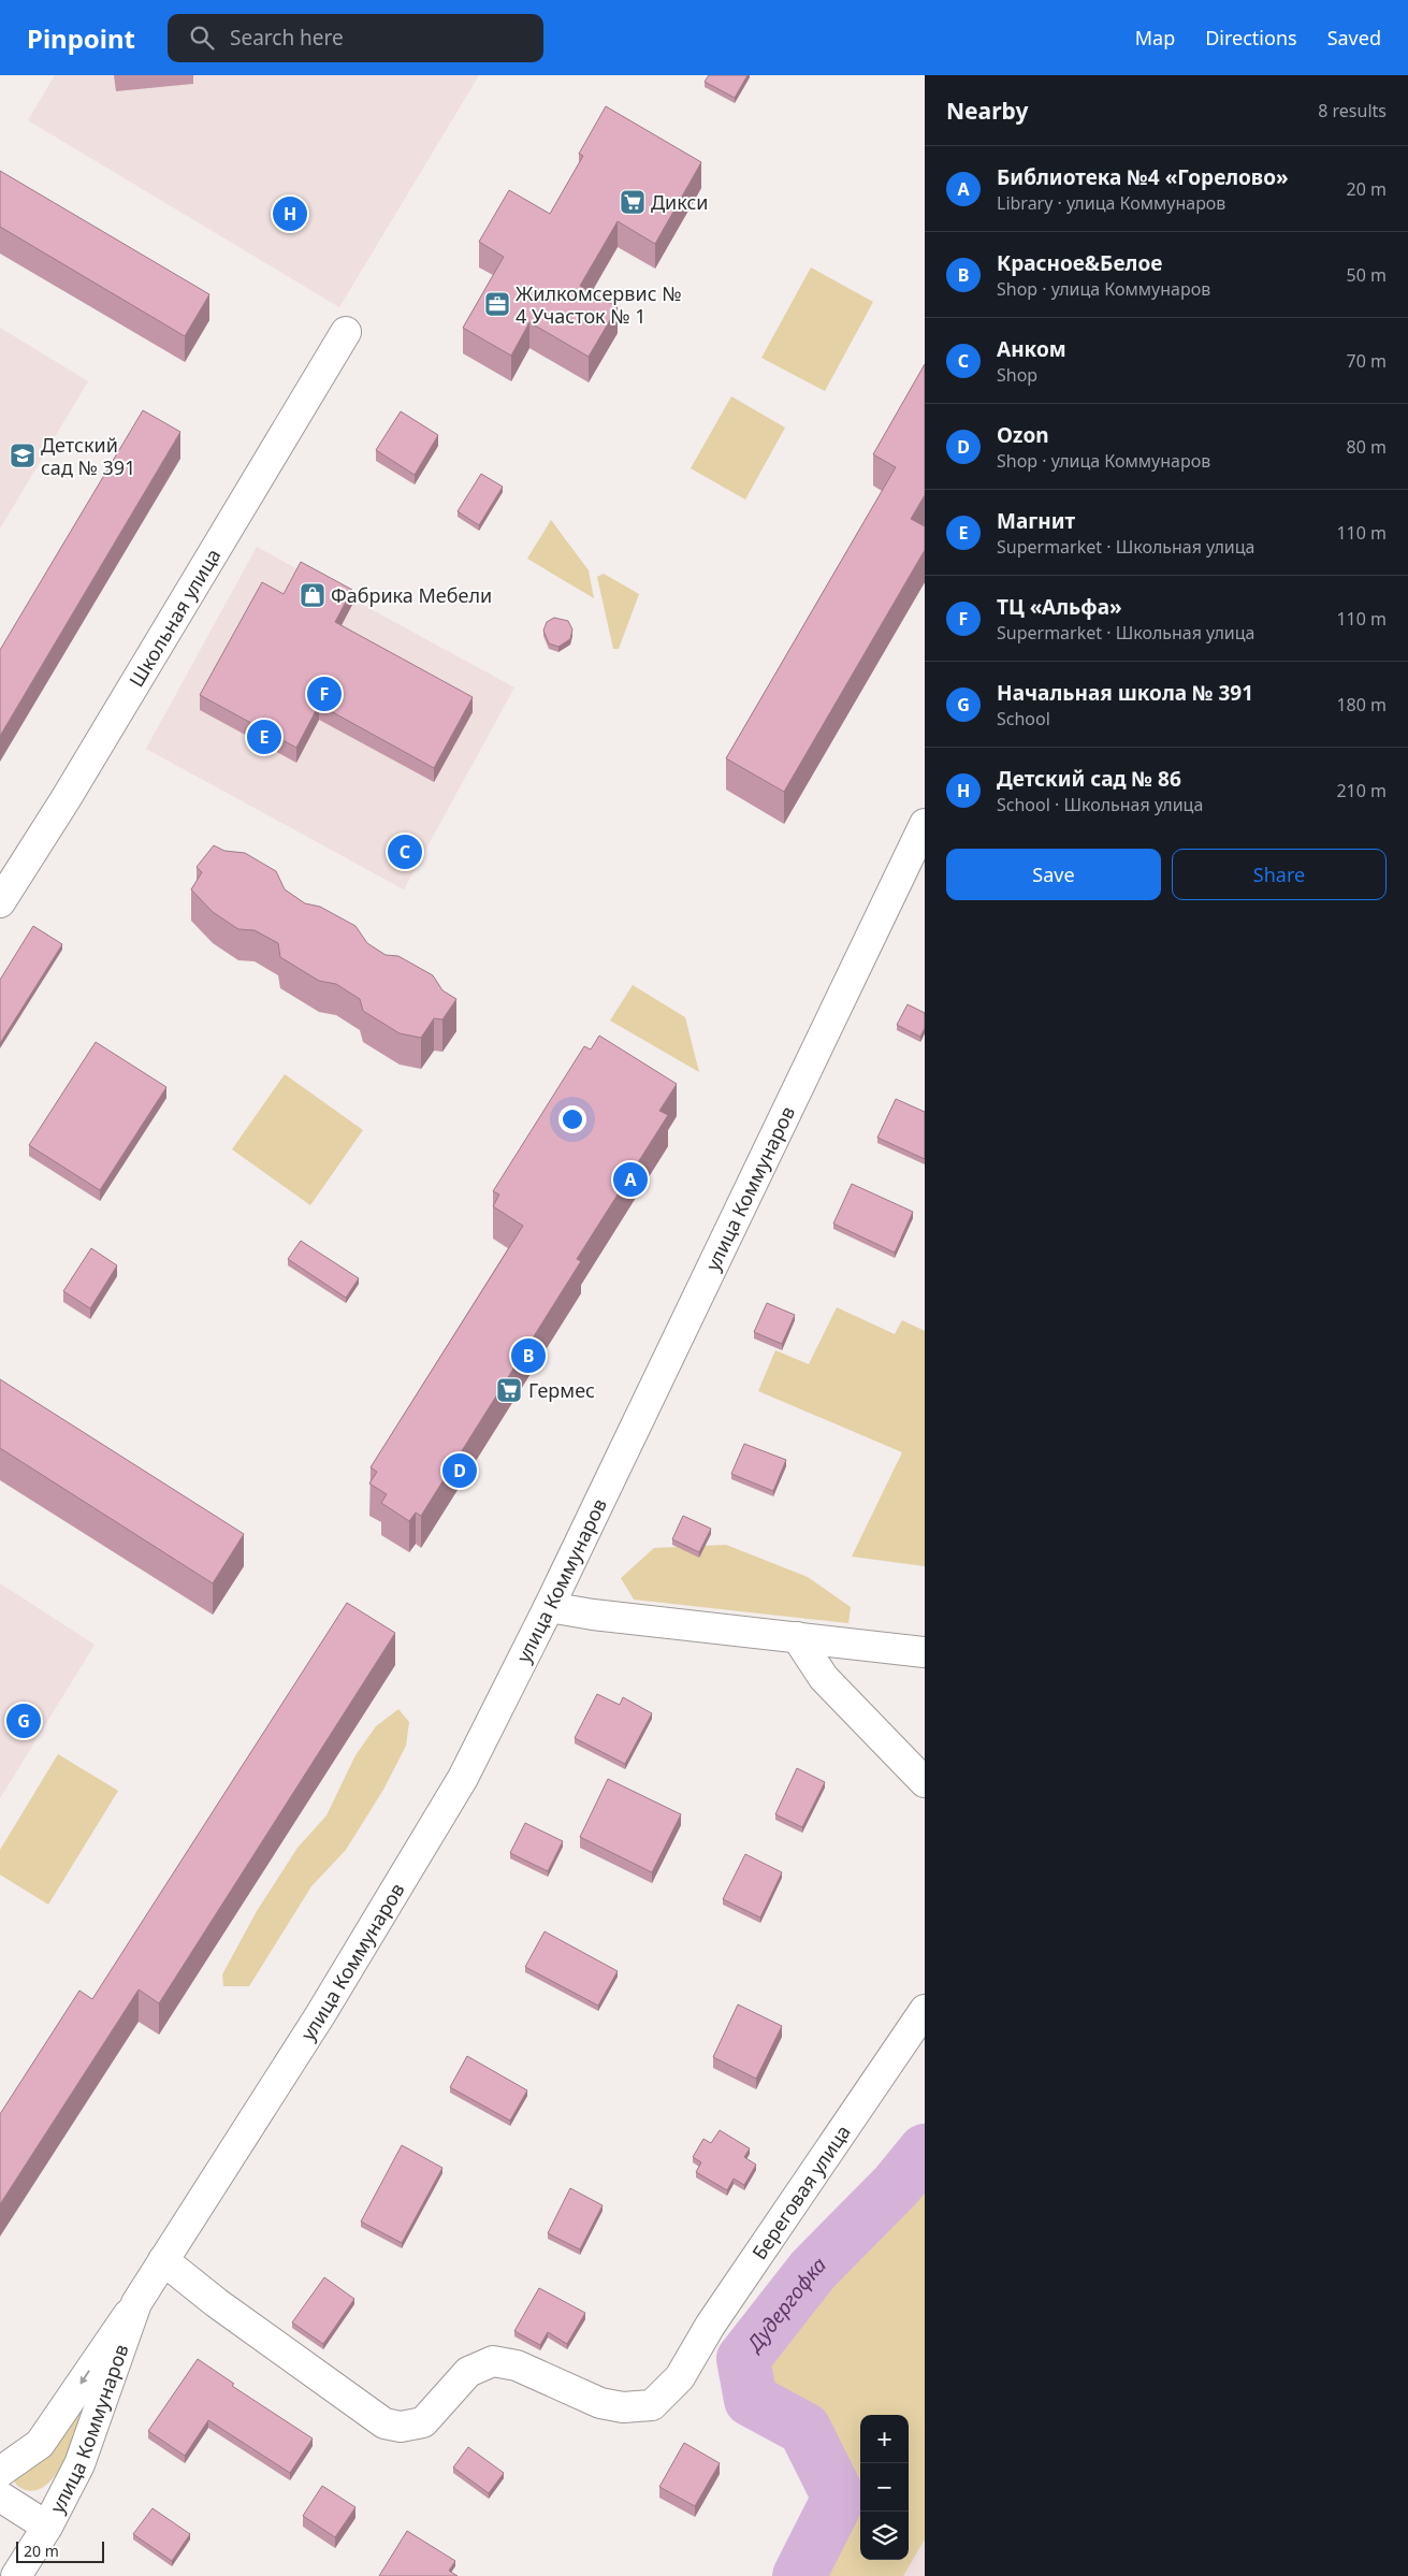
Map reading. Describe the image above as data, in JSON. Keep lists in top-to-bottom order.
{
  "streets": {
    "street": ["Школьная улица", "улица Коммунаров", "Береговая улица"]
  },
  "crossings": [
    ["улица Коммунаров", "Береговая улица"]
  ],
  "water": ["Дудергофка"],
  "places": {
    "supermarket": ["Дикси", "Гермес"],
    "office": ["Жилкомсервис № 4 Участок № 1"],
    "school or university": ["Детский сад № 391"],
    "shop": ["Фабрика Мебели"]
  },
  "scale_bar": "20 m",
  "page": {
    "header": "Pinpoint",
    "search": "Search here",
    "nav": ["Map", "Directions", "Saved"],
    "heading": ["Nearby", "8 results"],
    "list": [
      {
        "mark": "A",
        "name": "Библиотека №4 «Горелово»",
        "note": "Library · улица Коммунаров",
        "value": "20 m"
      },
      {
        "mark": "B",
        "name": "Красное&Белое",
        "note": "Shop · улица Коммунаров",
        "value": "50 m"
      },
      {
        "mark": "C",
        "name": "Анком",
        "note": "Shop",
        "value": "70 m"
      },
      {
        "mark": "D",
        "name": "Ozon",
        "note": "Shop · улица Коммунаров",
        "value": "80 m"
      },
      {
        "mark": "E",
        "name": "Магнит",
        "note": "Supermarket · Школьная улица",
        "value": "110 m"
      },
      {
        "mark": "F",
        "name": "ТЦ «Альфа»",
        "note": "Supermarket · Школьная улица",
        "value": "110 m"
      },
      {
        "mark": "G",
        "name": "Начальная школа № 391",
        "note": "School",
        "value": "180 m"
      },
      {
        "mark": "H",
        "name": "Детский сад № 86",
        "note": "School · Школьная улица",
        "value": "210 m"
      }
    ],
    "pins": [
      "H",
      "F",
      "E",
      "C",
      "A",
      "B",
      "D",
      "G"
    ],
    "buttons": ["Save", "Share"],
    "map_buttons": ["+", "−"],
    "scale": "20 m"
  }
}
